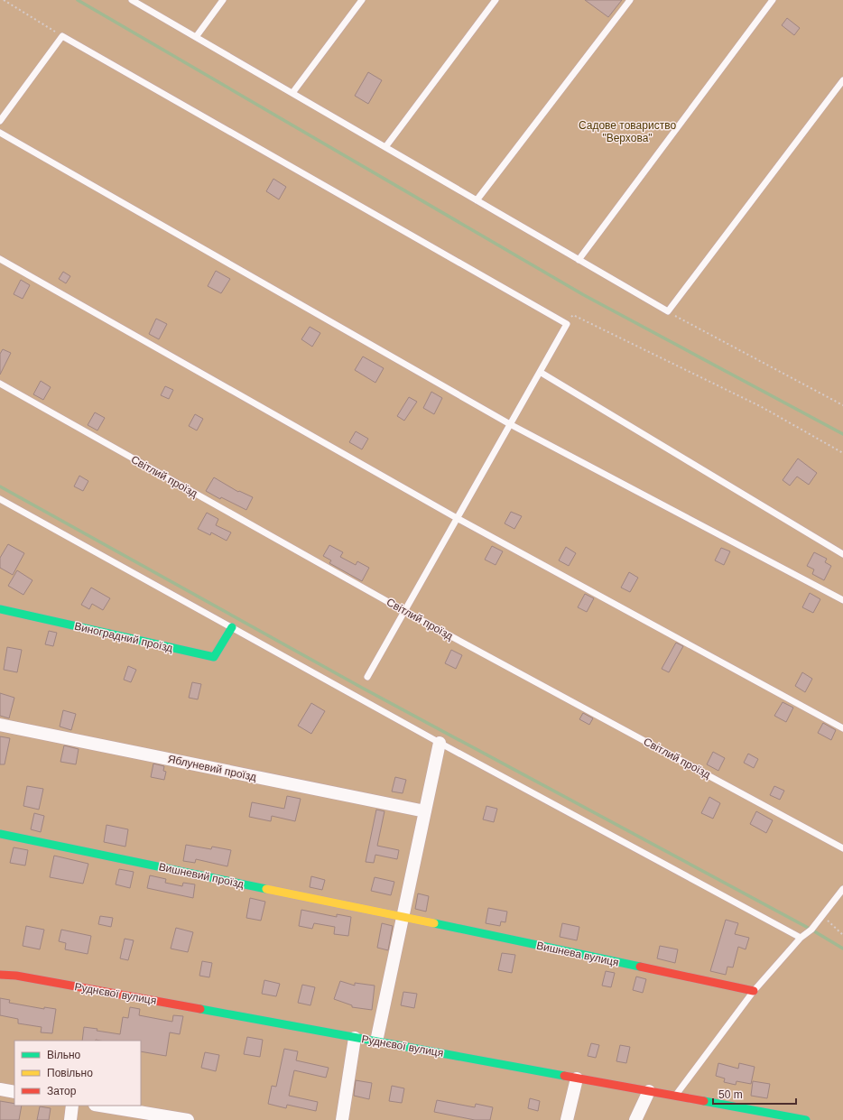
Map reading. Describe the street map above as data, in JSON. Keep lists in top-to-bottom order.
{
  "streets": {
    "street": [
      "Виноградний проїзд",
      "Яблуневий проїзд",
      "Вишневий проїзд",
      "Вишнева вулиця",
      "Руднєвої вулиця"
    ],
    "lane": ["Світлий проїзд"]
  },
  "crossings": [
    ["Вишневий проїзд", "Вишнева вулиця"]
  ],
  "parks": ["Садове товариство \"Верхова\""],
  "legend": ["Вільно", "Повільно", "Затор"],
  "scale_bar": "50 m"
}
